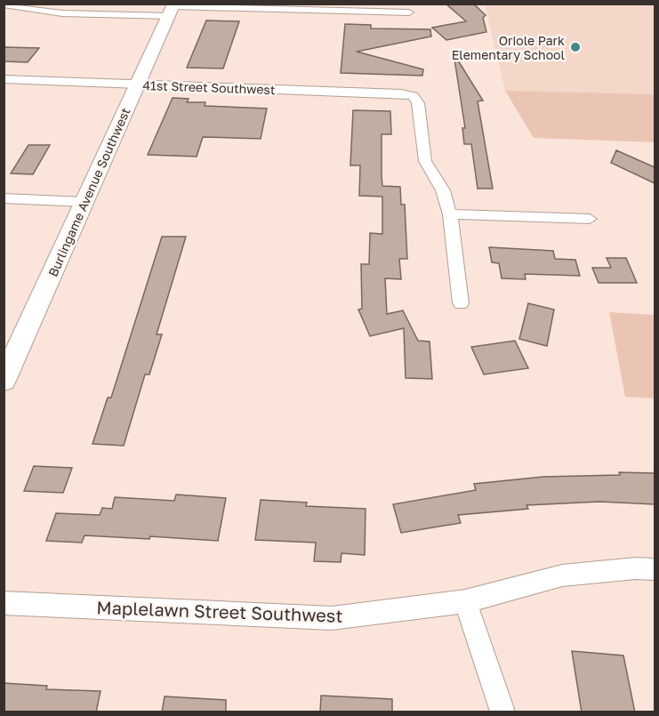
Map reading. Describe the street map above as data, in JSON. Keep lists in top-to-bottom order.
{
  "streets": {
    "street": ["41st Street Southwest", "Burlingame Avenue Southwest", "Maplelawn Street Southwest"]
  },
  "crossings": [
    ["41st Street Southwest", "Burlingame Avenue Southwest"]
  ],
  "places": ["Oriole Park Elementary School"]
}
